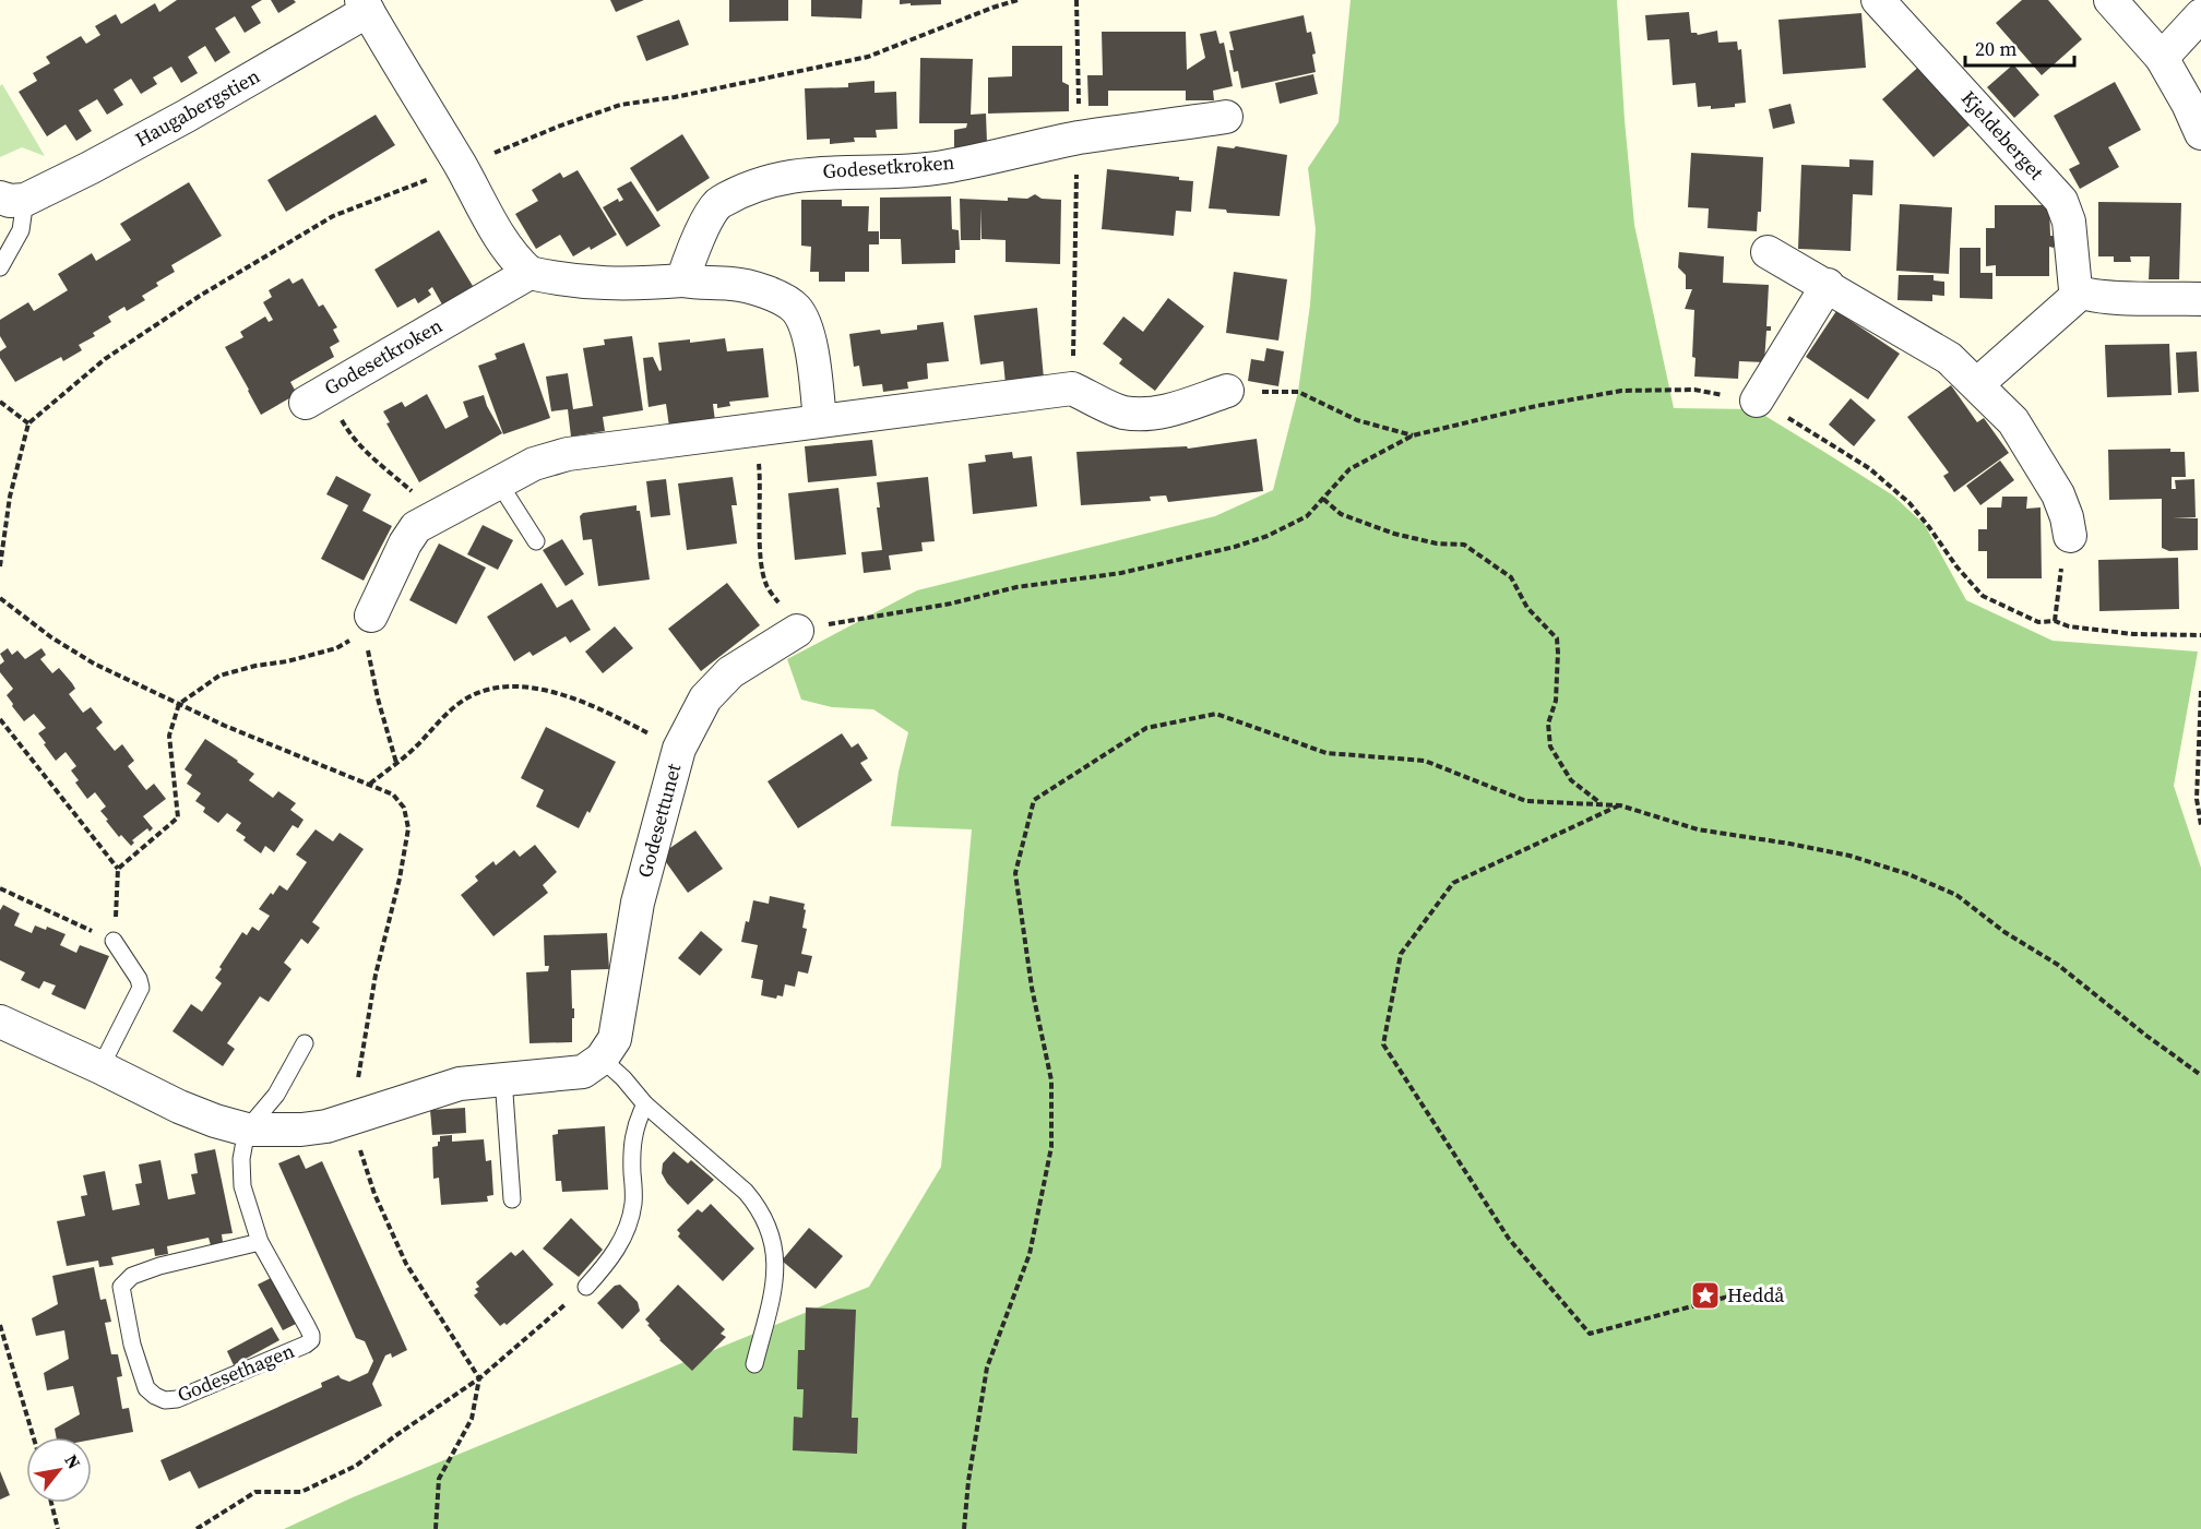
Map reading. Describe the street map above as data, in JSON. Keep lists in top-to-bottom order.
{
  "streets": {
    "street": [
      "Haugabergstien",
      "Kjeldeberget",
      "Godesetkroken",
      "Godesettunet"
    ],
    "lane": ["Godesethagen"]
  },
  "places": {
    "place": ["Heddå"]
  },
  "scale_bar": "20 m",
  "north": "top right"
}
